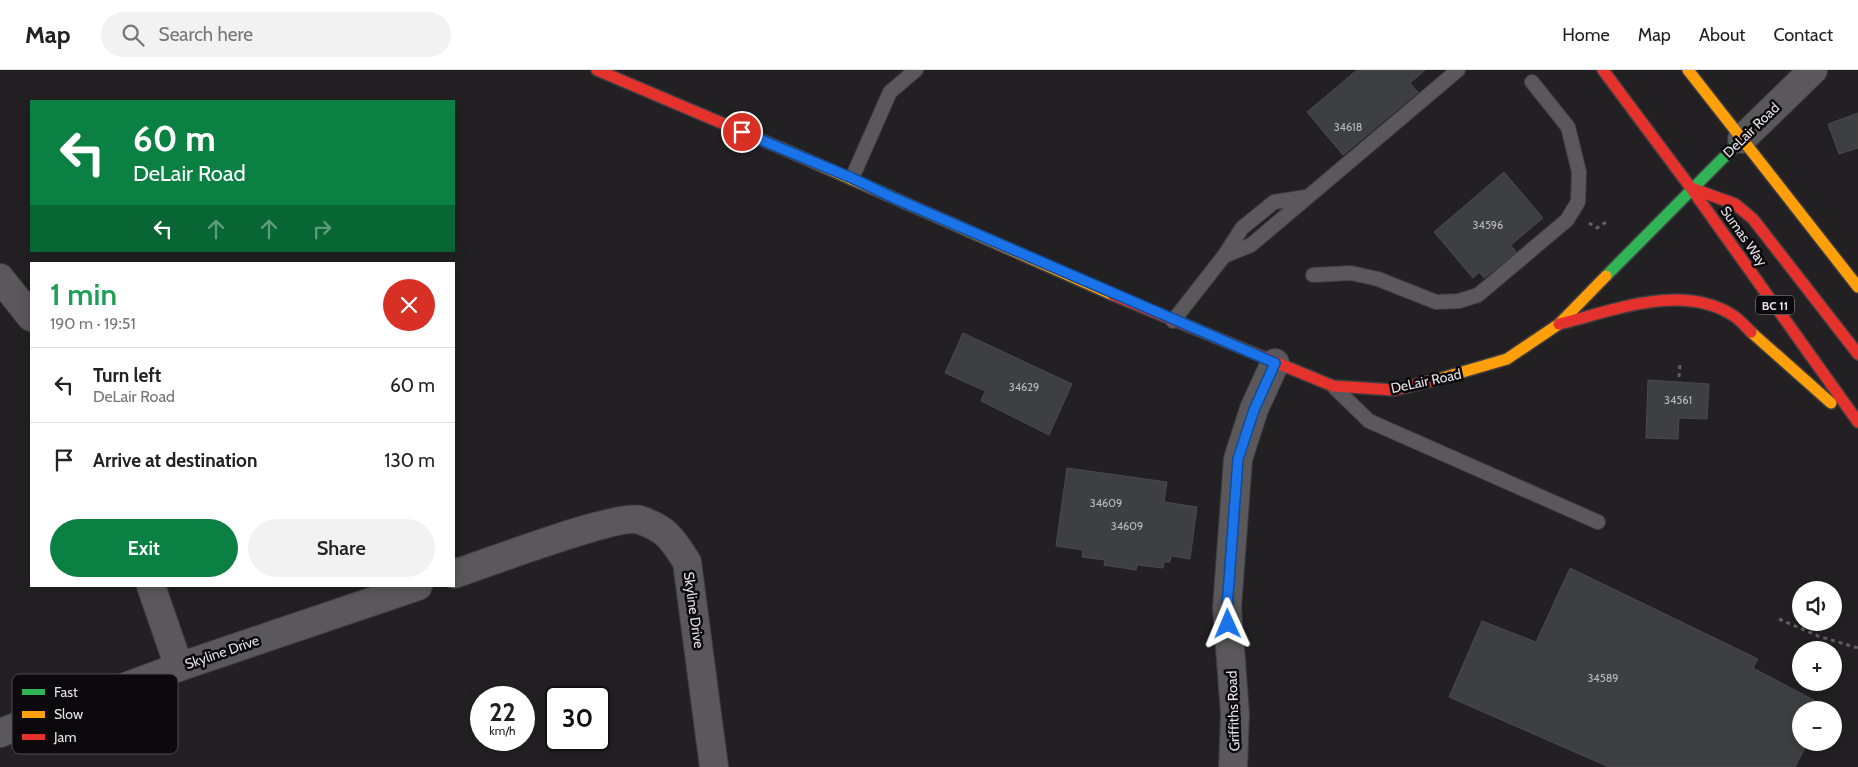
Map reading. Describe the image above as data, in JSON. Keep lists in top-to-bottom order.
{
  "streets": {
    "main road": ["DeLair Road", "Sumas Way", "BC 11"],
    "street": ["Skyline Drive", "Griffiths Road"]
  },
  "crossings": [
    ["DeLair Road", "Sumas Way"],
    ["DeLair Road", "Griffiths Road"]
  ],
  "house_numbers": [
    "34618",
    "34596",
    "34629",
    "34561",
    "34609",
    "34609",
    "34589"
  ],
  "legend": ["Fast", "Slow", "Jam"],
  "page": {
    "header": "Map",
    "search": "Search here",
    "nav": [
      "Home",
      "Map",
      "About",
      "Contact"
    ],
    "turn": ["60 m", "DeLair Road"],
    "heading": ["1 min", "190 m · 19:51"],
    "list": [
      {
        "name": "Turn left",
        "note": "DeLair Road",
        "value": "60 m"
      },
      {
        "name": "Arrive at destination",
        "value": "130 m"
      }
    ],
    "buttons": ["Exit", "Share"],
    "map_buttons": ["+", "−"],
    "speed": "22 km/h",
    "limit": "30"
  }
}
